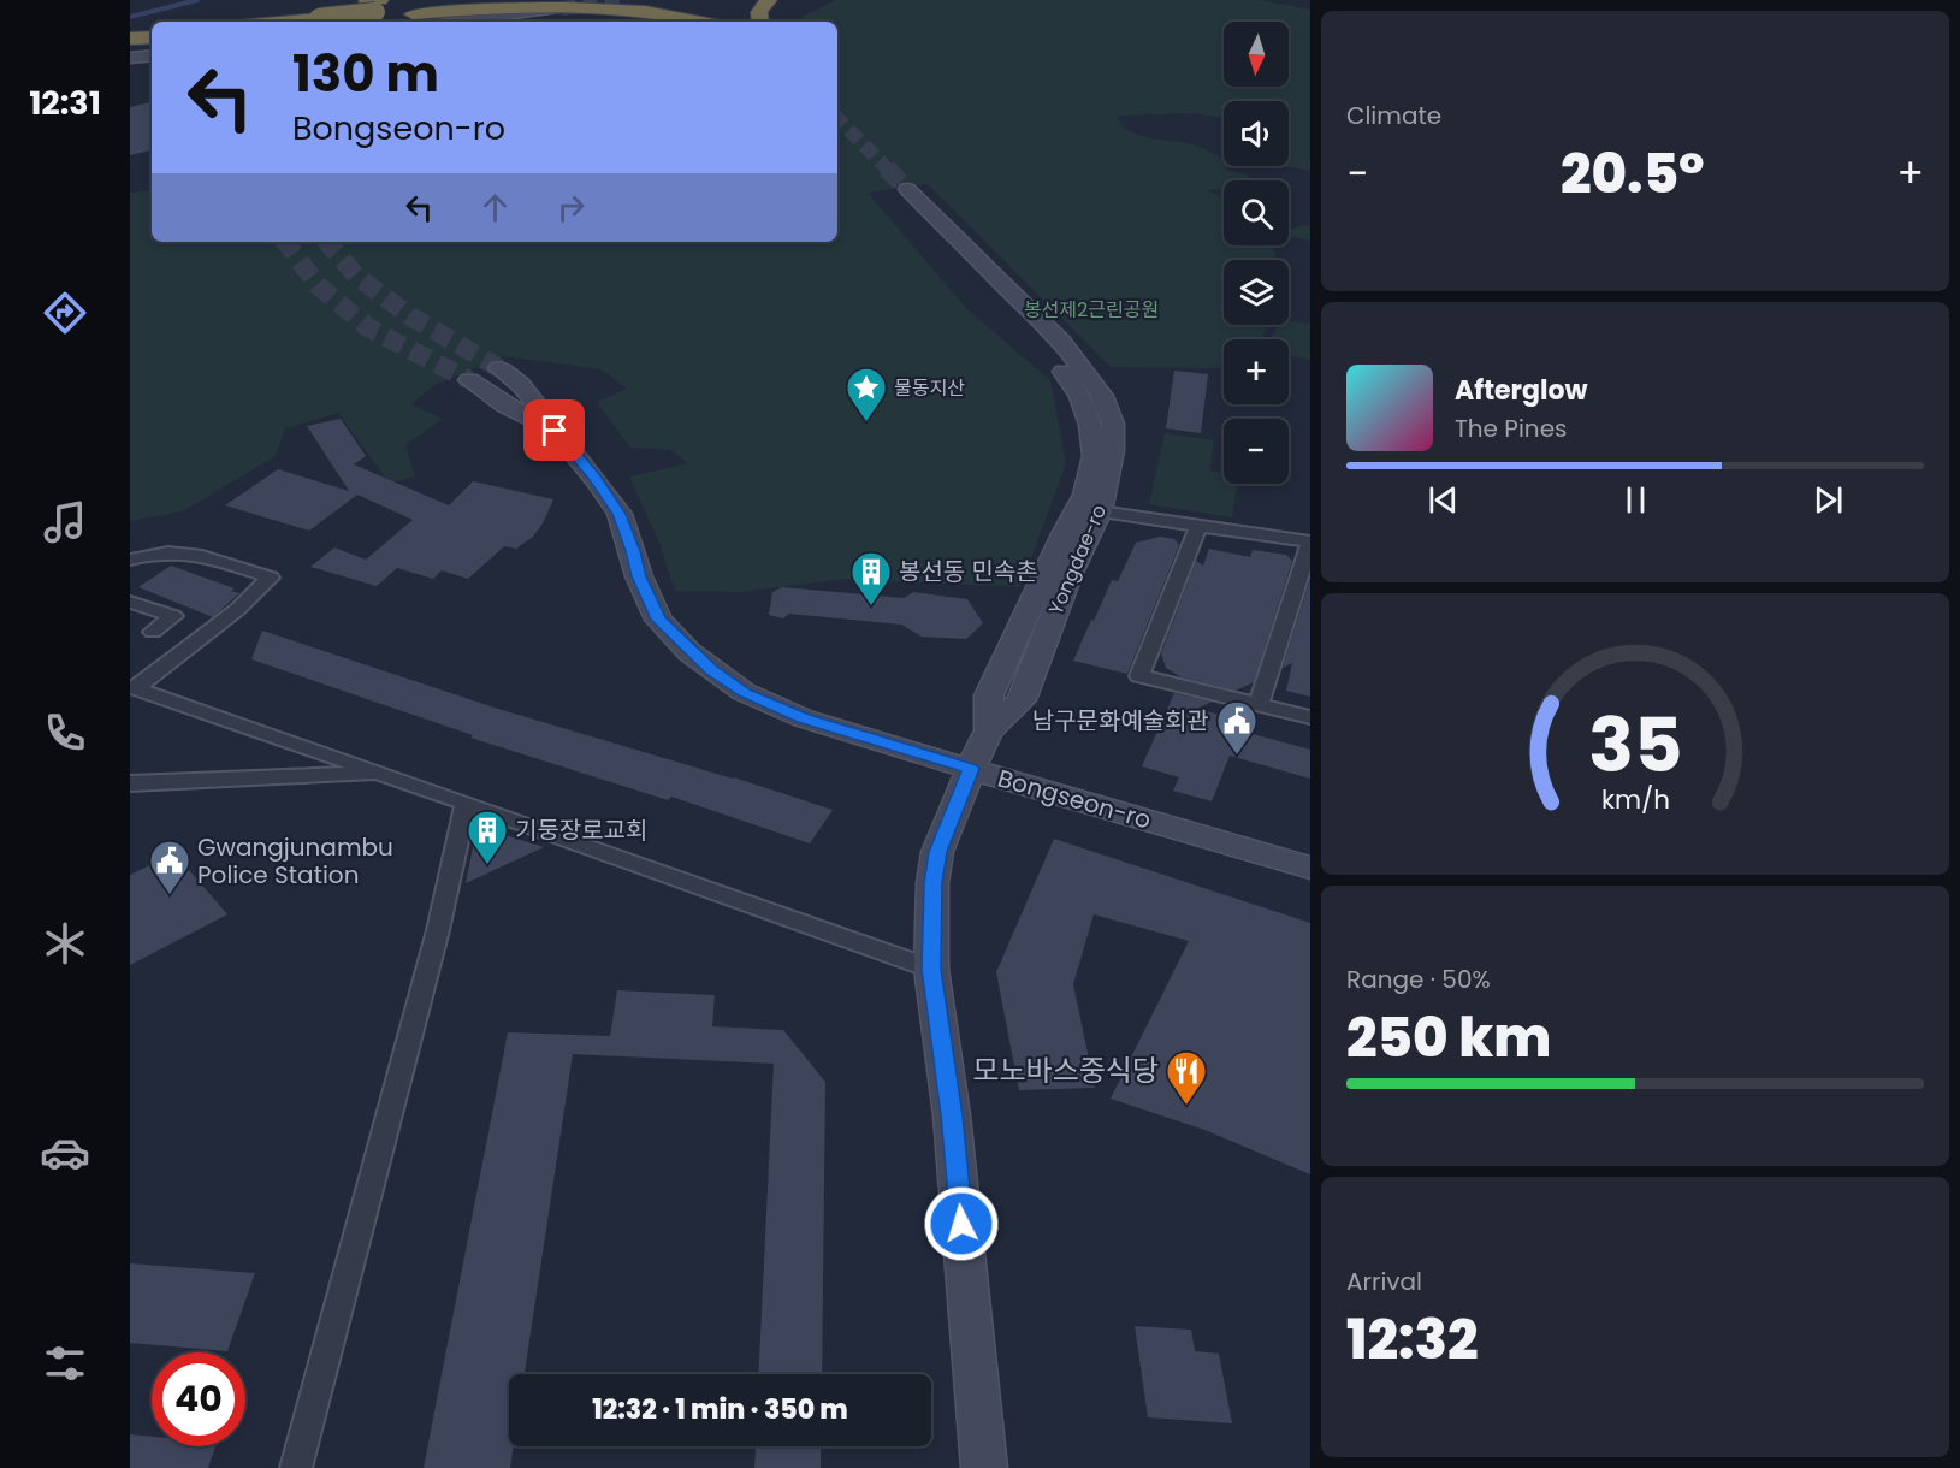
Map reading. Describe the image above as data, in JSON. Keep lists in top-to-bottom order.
{
  "streets": {
    "street": ["Yongdae-ro", "Bongseon-ro"]
  },
  "crossings": [
    ["Yongdae-ro", "Bongseon-ro"]
  ],
  "parks": ["봉선제2근린공원"],
  "places": {
    "place": ["물동지산"],
    "building": ["봉선동 민속촌", "기둥장로교회"],
    "public building": ["남구문화예술회관", "Gwangjunambu Police Station"],
    "restaurant": ["모노바스중식당"]
  },
  "north": "bottom",
  "page": {
    "tabs": "12:31",
    "tile": [
      "Climate",
      ["Range · 50%", "250 km"],
      ["Arrival", "12:32"]
    ],
    "map_buttons": ["+", "−"],
    "turn": ["130 m", "Bongseon-ro"],
    "heat": ["−", "20.5°", "+"],
    "song": ["Afterglow", "The Pines"],
    "limit": "40",
    "trip": "12:32 · 1 min · 350 m",
    "gauge": ["35", "km/h"]
  }
}
